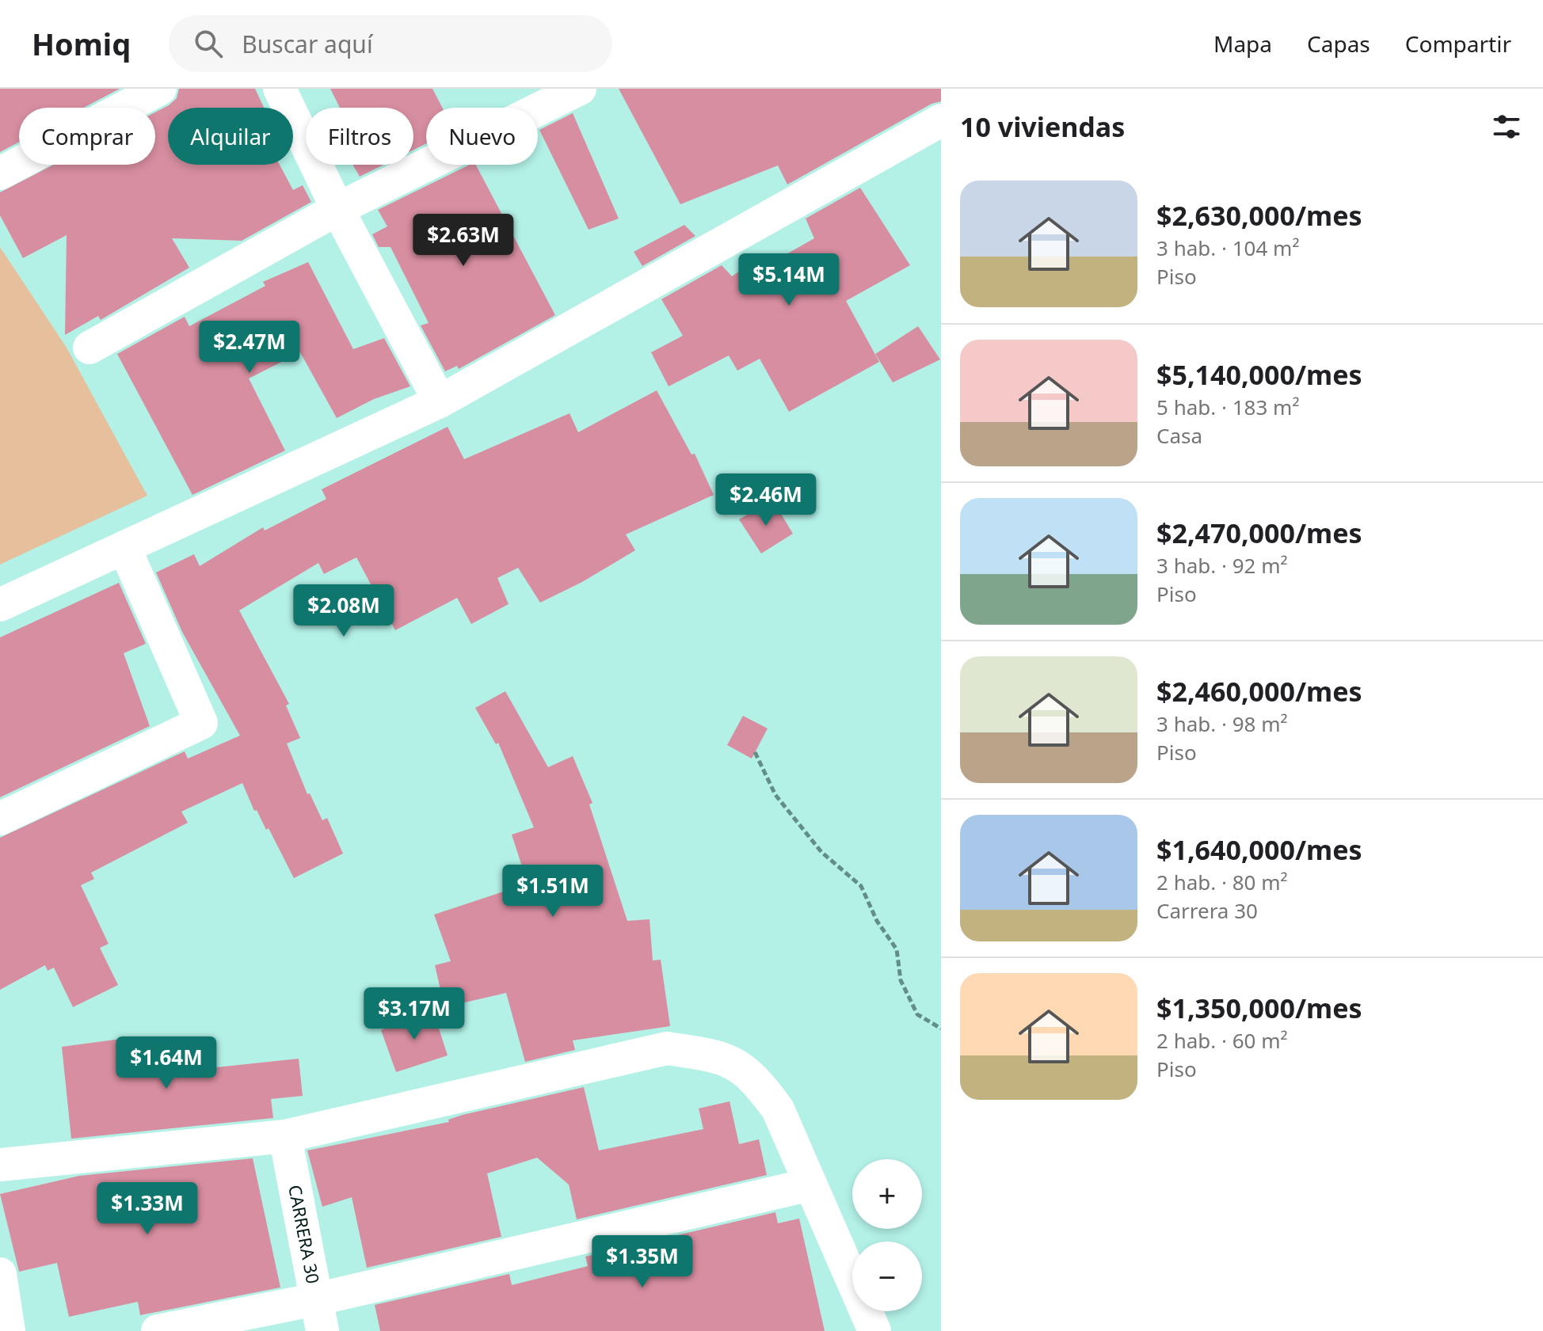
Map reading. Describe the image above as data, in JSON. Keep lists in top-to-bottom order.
{
  "streets": {
    "street": ["CARRERA 30"]
  },
  "page": {
    "header": "Homiq",
    "search": "Buscar aquí",
    "nav": ["Mapa", "Capas", "Compartir"],
    "heading": "10 viviendas",
    "chip": [
      "Comprar",
      "Alquilar",
      "Filtros",
      "Nuevo"
    ],
    "list": [
      {
        "name": "$2,630,000/mes",
        "note": "3 hab. · 104 m² · Piso"
      },
      {
        "name": "$5,140,000/mes",
        "note": "5 hab. · 183 m² · Casa"
      },
      {
        "name": "$2,470,000/mes",
        "note": "3 hab. · 92 m² · Piso"
      },
      {
        "name": "$2,460,000/mes",
        "note": "3 hab. · 98 m² · Piso"
      },
      {
        "name": "$1,640,000/mes",
        "note": "2 hab. · 80 m² · Carrera 30"
      },
      {
        "name": "$1,350,000/mes",
        "note": "2 hab. · 60 m² · Piso"
      }
    ],
    "price": [
      "$2.63M",
      "$5.14M",
      "$2.47M",
      "$2.46M",
      "$2.08M",
      "$1.51M",
      "$3.17M",
      "$1.64M",
      "$1.33M",
      "$1.35M"
    ],
    "map_buttons": ["+", "−"]
  }
}
